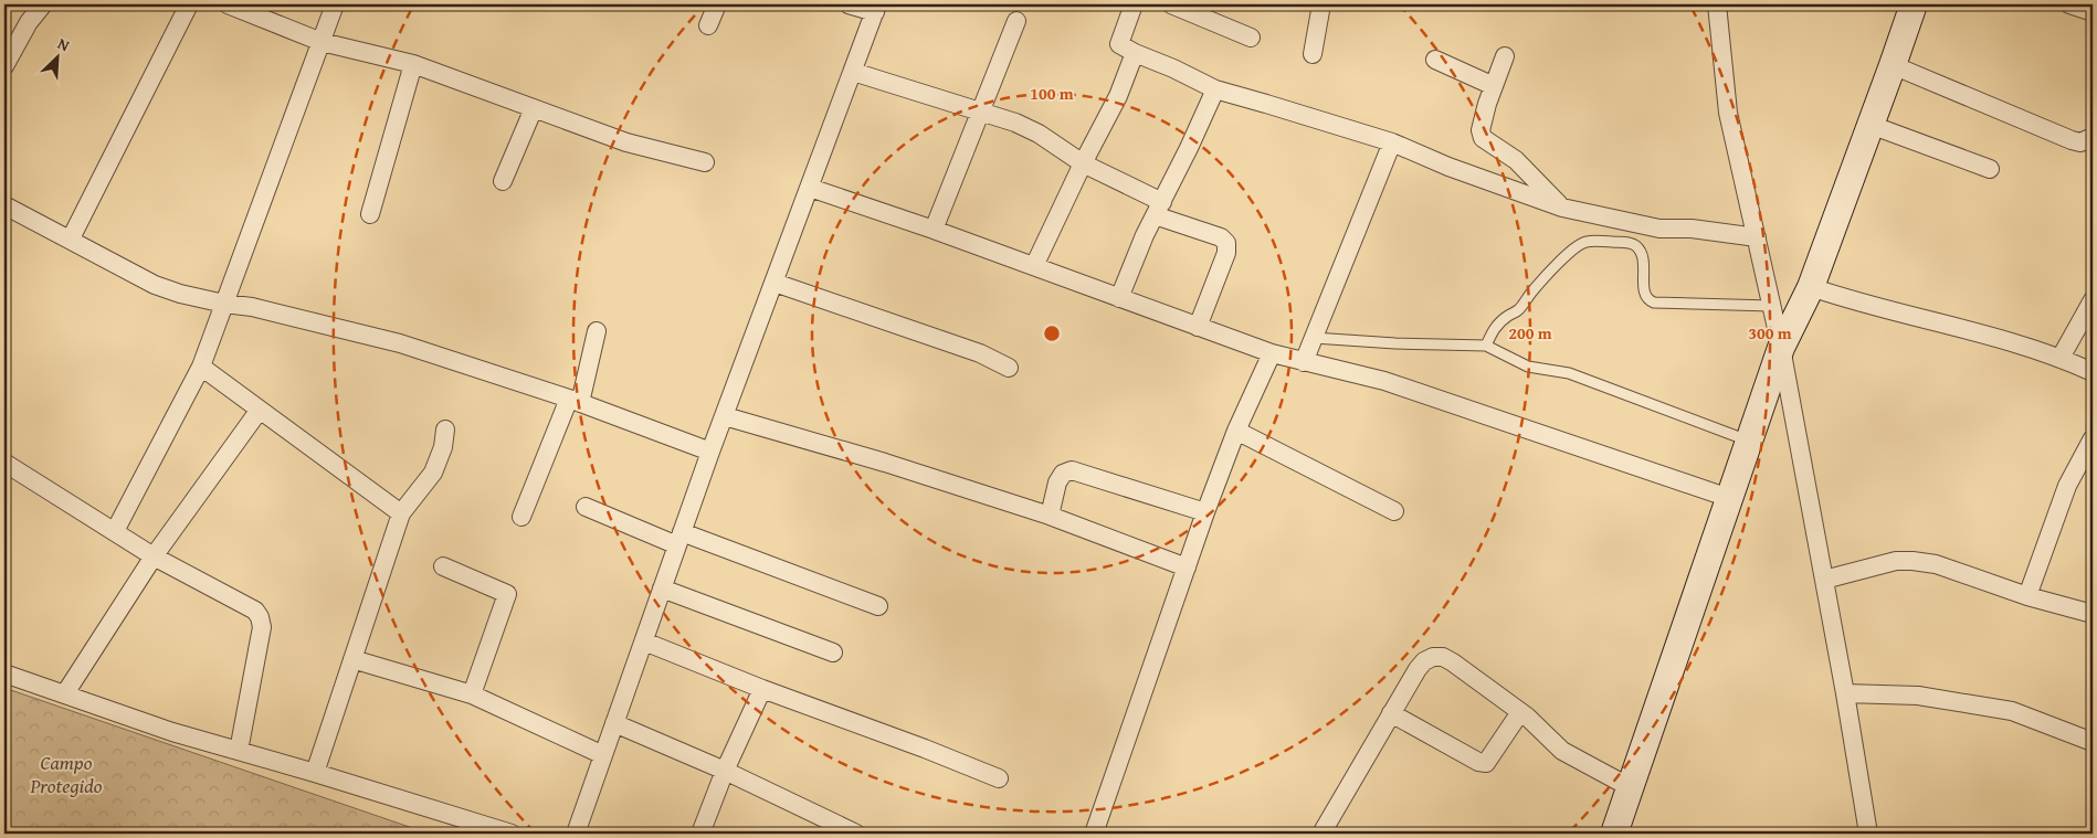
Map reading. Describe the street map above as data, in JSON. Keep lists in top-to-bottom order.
{
  "parks": ["Campo Protegido"],
  "north": "top right",
  "rings": ["100 m", "200 m", "300 m"]
}
